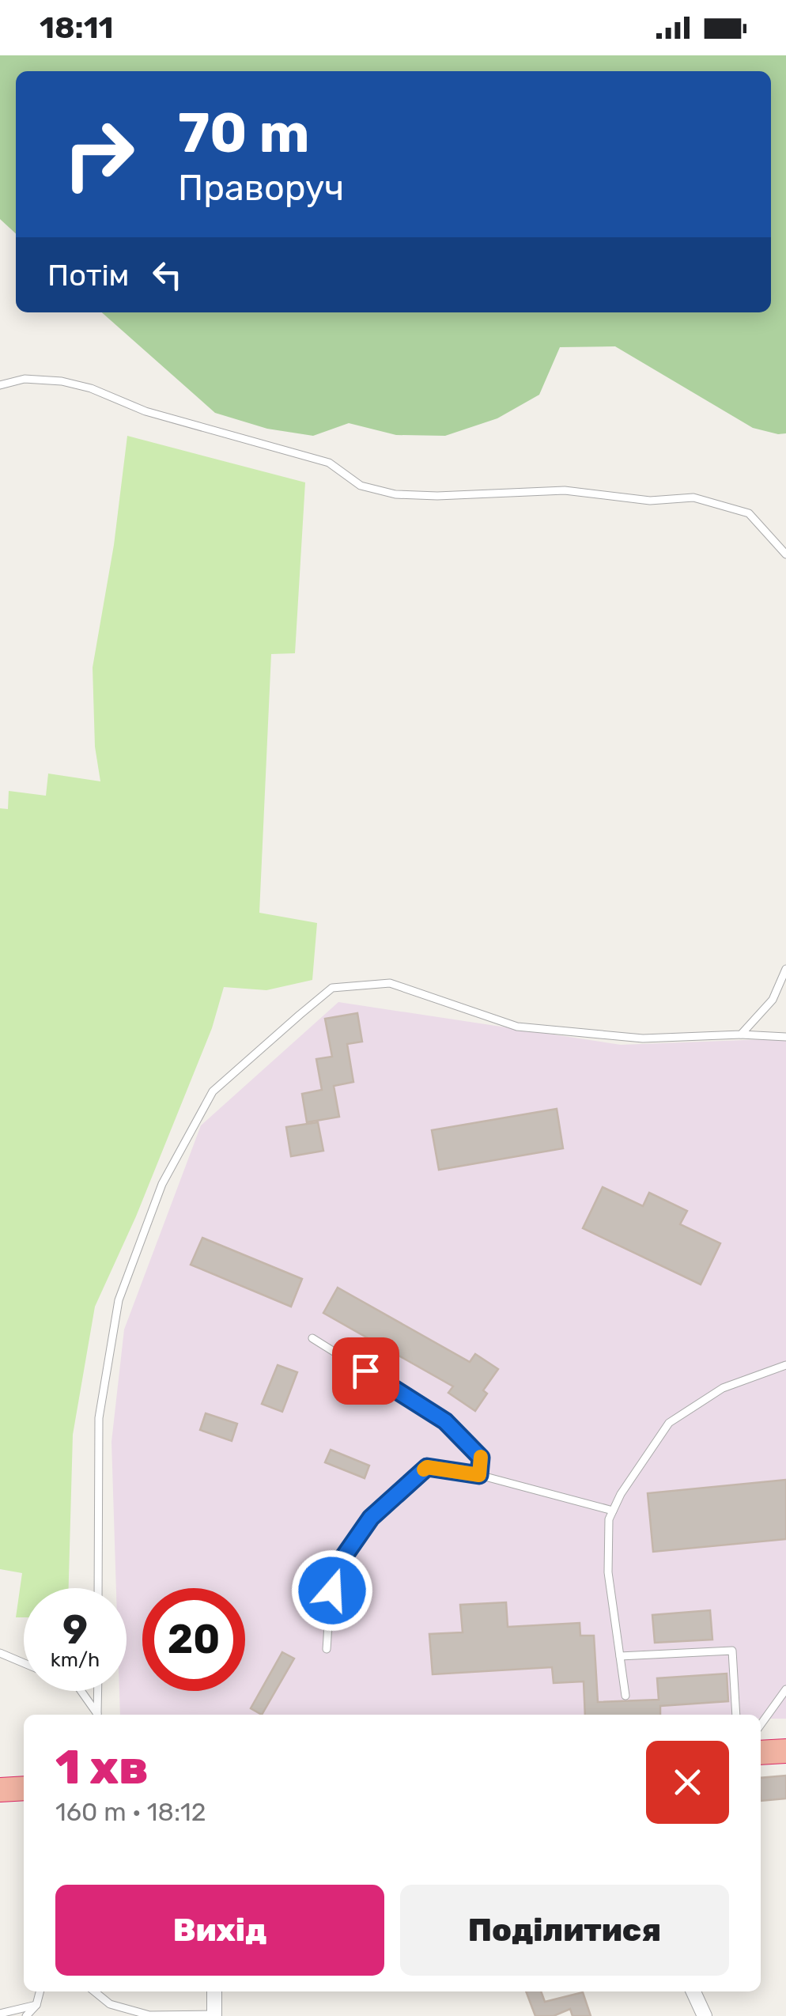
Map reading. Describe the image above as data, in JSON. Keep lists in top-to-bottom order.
{
  "page": {
    "status": "18:11",
    "turn": ["70 m", "Праворуч"],
    "then": "Потім",
    "speed": "9 km/h",
    "limit": "20",
    "heading": ["1 хв", "160 m · 18:12"],
    "buttons": ["Вихід", "Поділитися"]
  }
}
